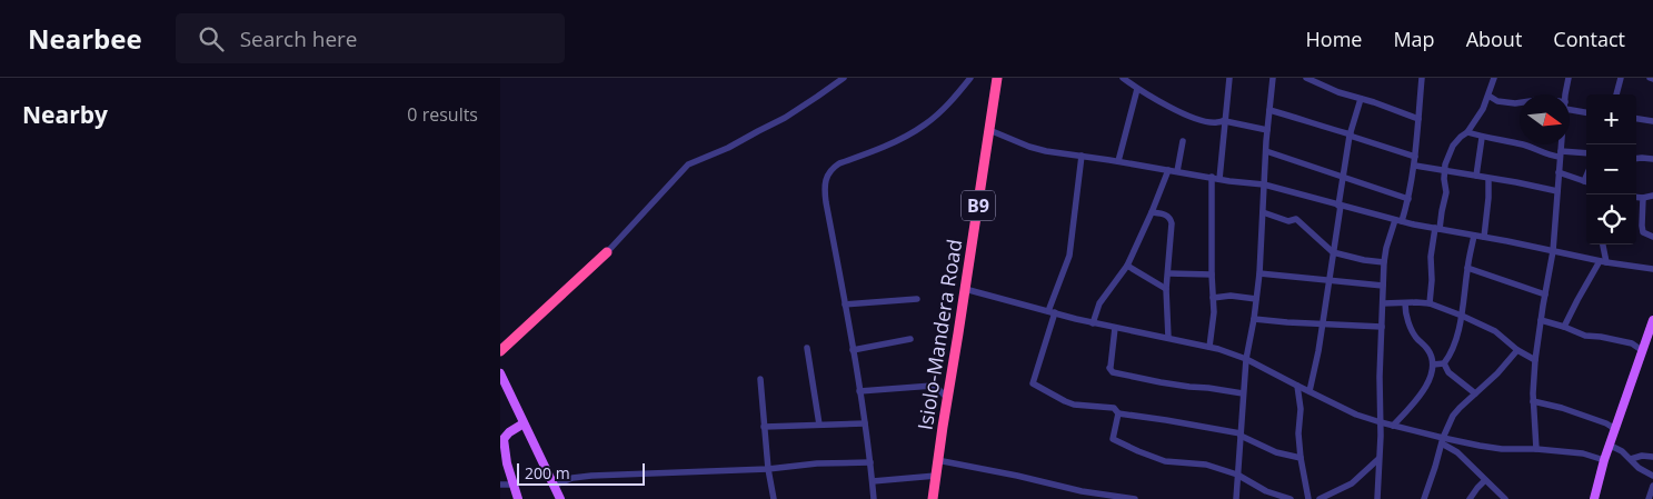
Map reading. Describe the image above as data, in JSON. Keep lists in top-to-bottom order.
{
  "streets": {
    "highway": ["B9", "Isiolo-Mandera Road"]
  },
  "scale_bar": "200 m",
  "north": "right",
  "page": {
    "header": "Nearbee",
    "search": "Search here",
    "nav": [
      "Home",
      "Map",
      "About",
      "Contact"
    ],
    "heading": ["Nearby", "0 results"],
    "map_buttons": ["+", "−"],
    "scale": "200 m"
  }
}
